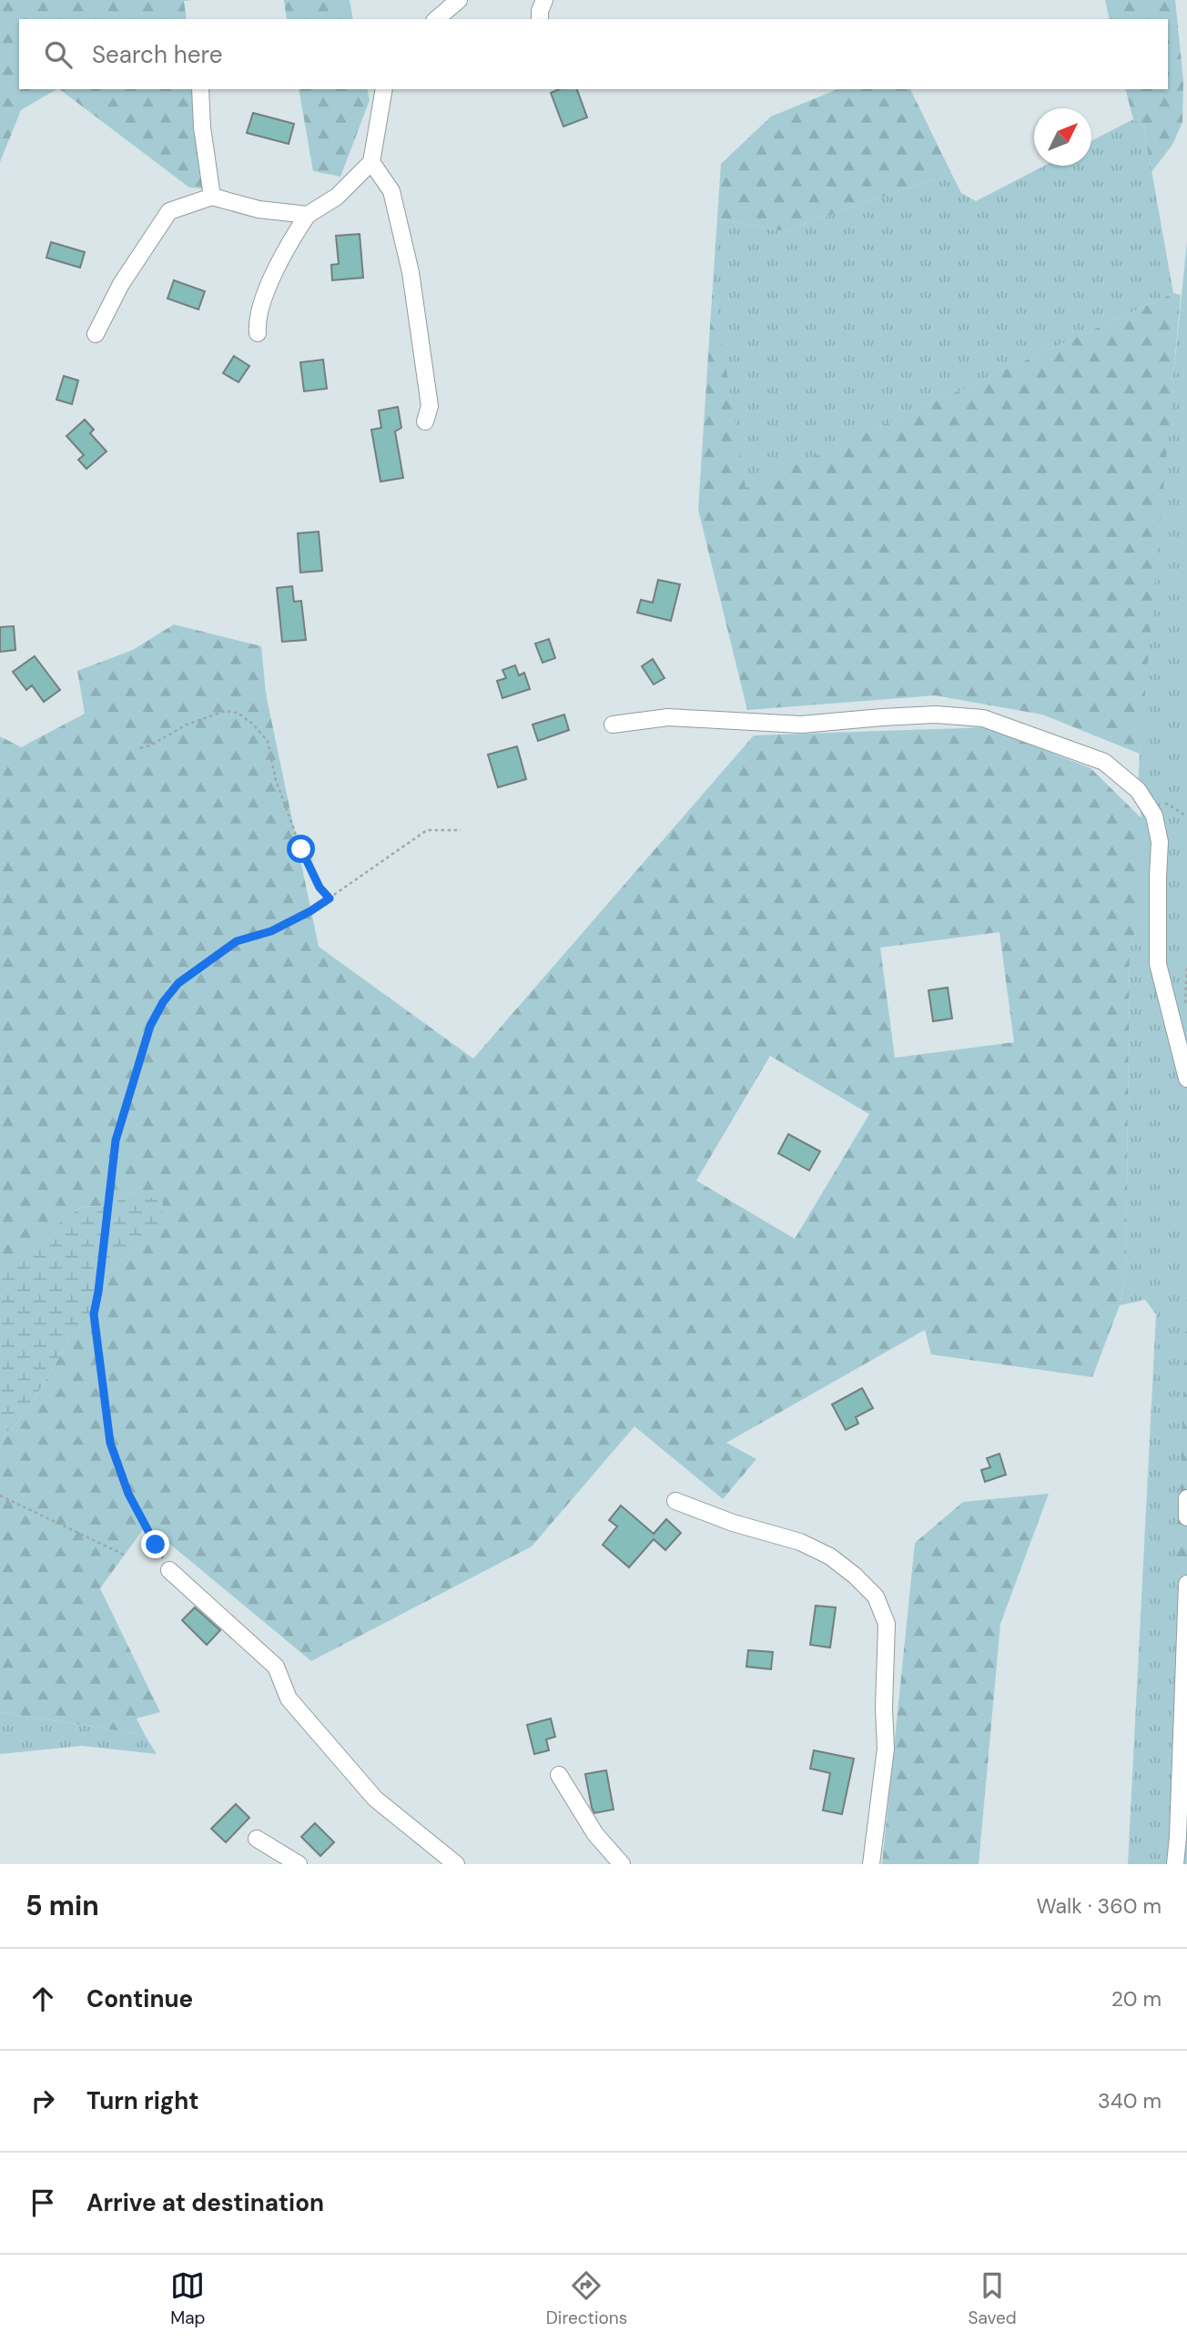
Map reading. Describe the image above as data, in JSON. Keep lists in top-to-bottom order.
{
  "north": "top right",
  "page": {
    "search": "Search here",
    "heading": ["5 min", "Walk · 360 m"],
    "list": [
      ["Continue", "20 m"],
      ["Turn right", "340 m"],
      "Arrive at destination"
    ],
    "nav": ["Map", "Directions", "Saved"]
  }
}
